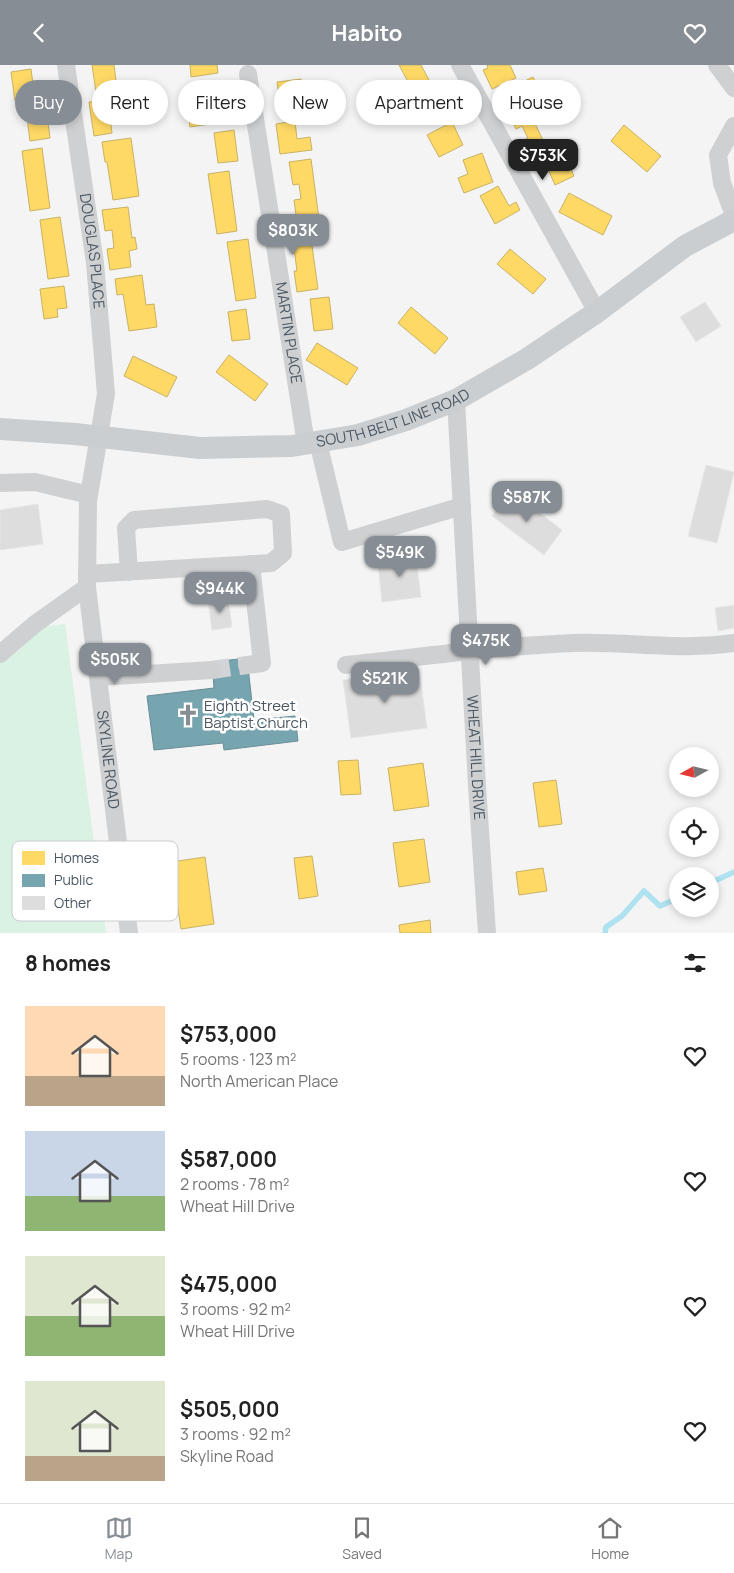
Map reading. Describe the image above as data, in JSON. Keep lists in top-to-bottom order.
{
  "streets": {
    "main road": ["SOUTH BELT LINE ROAD"],
    "street": [
      "DOUGLAS PLACE",
      "MARTIN PLACE",
      "WHEAT HILL DRIVE",
      "SKYLINE ROAD"
    ]
  },
  "crossings": [
    ["DOUGLAS PLACE", "SOUTH BELT LINE ROAD"],
    ["DOUGLAS PLACE", "SKYLINE ROAD"],
    ["MARTIN PLACE", "SOUTH BELT LINE ROAD"],
    ["MARTIN PLACE", "WHEAT HILL DRIVE"],
    ["SOUTH BELT LINE ROAD", "WHEAT HILL DRIVE"],
    ["SOUTH BELT LINE ROAD", "SKYLINE ROAD"]
  ],
  "places": {
    "church": ["Eighth Street Baptist Church"]
  },
  "legend": ["Homes", "Public", "Other"],
  "north": "left",
  "page": {
    "header": "Habito",
    "chip": [
      "Buy",
      "Rent",
      "Filters",
      "New",
      "Apartment",
      "House"
    ],
    "price": [
      "$753K",
      "$803K",
      "$587K",
      "$549K",
      "$944K",
      "$475K",
      "$505K",
      "$521K"
    ],
    "heading": "8 homes",
    "list": [
      {
        "name": "$753,000",
        "note": "5 rooms · 123 m² · North American Place"
      },
      {
        "name": "$587,000",
        "note": "2 rooms · 78 m² · Wheat Hill Drive"
      },
      {
        "name": "$475,000",
        "note": "3 rooms · 92 m² · Wheat Hill Drive"
      },
      {
        "name": "$505,000",
        "note": "3 rooms · 92 m² · Skyline Road"
      }
    ],
    "tabs": ["Map", "Saved", "Home"]
  }
}
